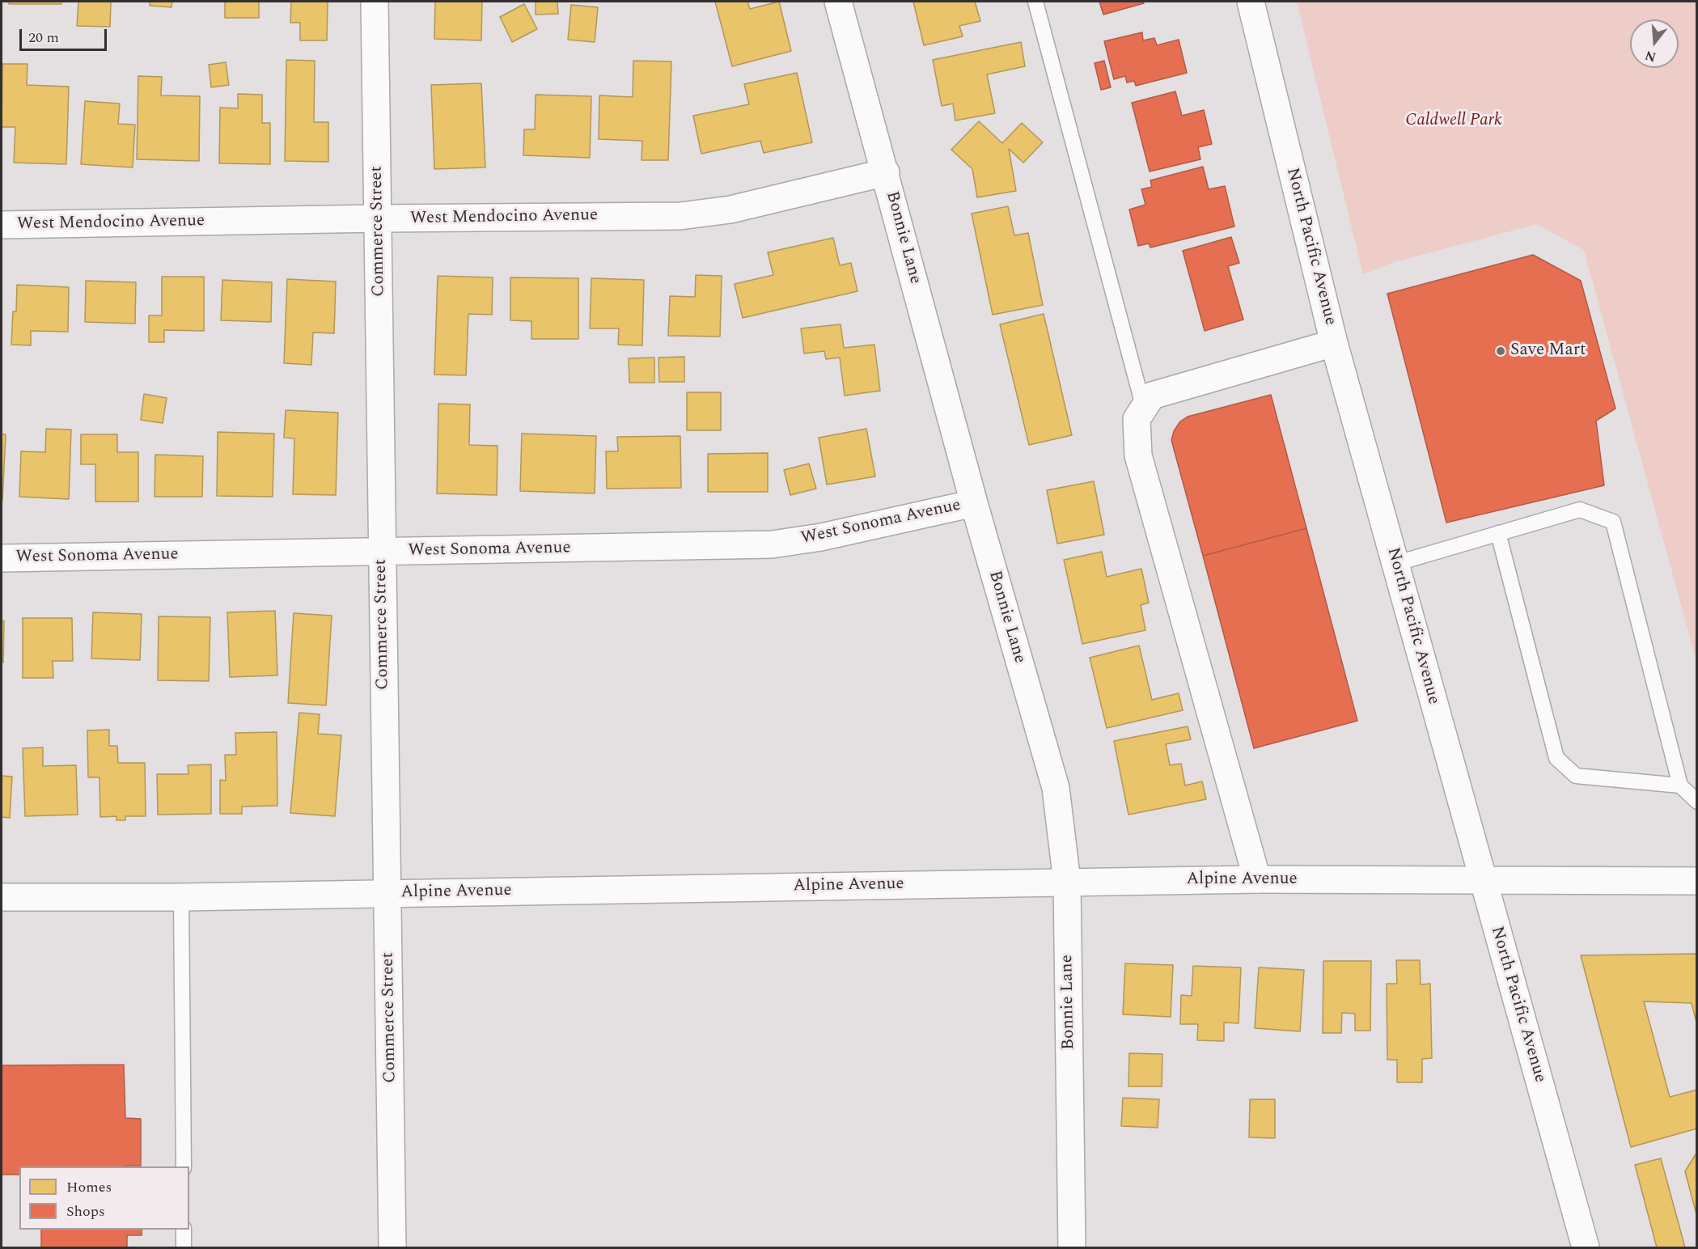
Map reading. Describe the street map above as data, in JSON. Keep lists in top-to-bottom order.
{
  "streets": {
    "street": [
      "West Mendocino Avenue",
      "Commerce Street",
      "Bonnie Lane",
      "North Pacific Avenue",
      "West Sonoma Avenue",
      "Alpine Avenue"
    ]
  },
  "crossings": [
    ["West Mendocino Avenue", "Commerce Street"],
    ["West Mendocino Avenue", "Bonnie Lane"],
    ["Commerce Street", "West Sonoma Avenue"],
    ["Commerce Street", "Alpine Avenue"],
    ["Bonnie Lane", "West Sonoma Avenue"],
    ["Bonnie Lane", "Alpine Avenue"],
    ["North Pacific Avenue", "Alpine Avenue"]
  ],
  "parks": ["Caldwell Park"],
  "places": ["Save Mart"],
  "legend": ["Homes", "Shops"],
  "scale_bar": "20 m",
  "north": "bottom"
}
